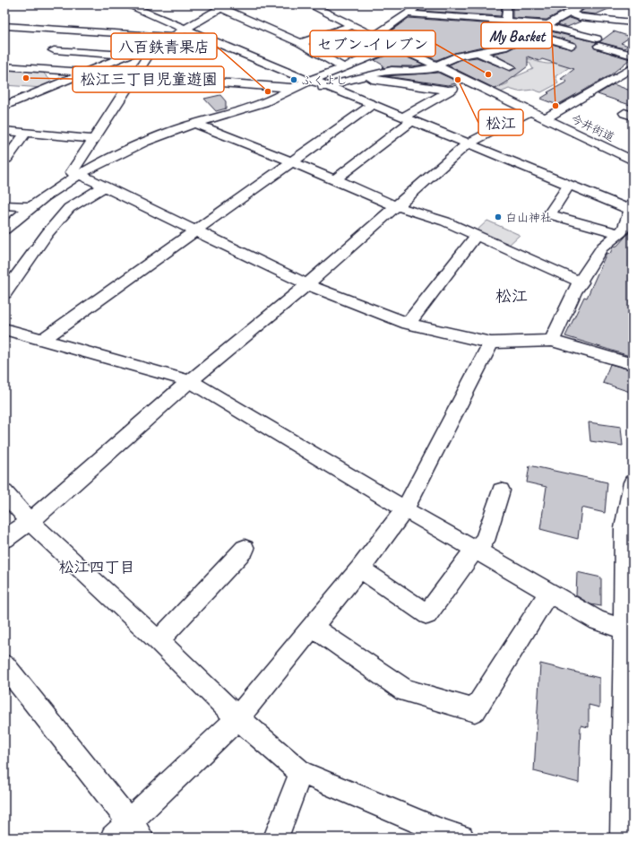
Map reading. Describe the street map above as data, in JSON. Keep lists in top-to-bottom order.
{
  "streets": {
    "street": ["今井街道"]
  },
  "districts": ["松江", "松江四丁目"],
  "places": [
    "セブン-イレブン",
    "松江三丁目児童遊園",
    "ふくよし",
    "松江",
    "八百鉄青果店",
    "My Basket",
    "白山神社"
  ]
}
